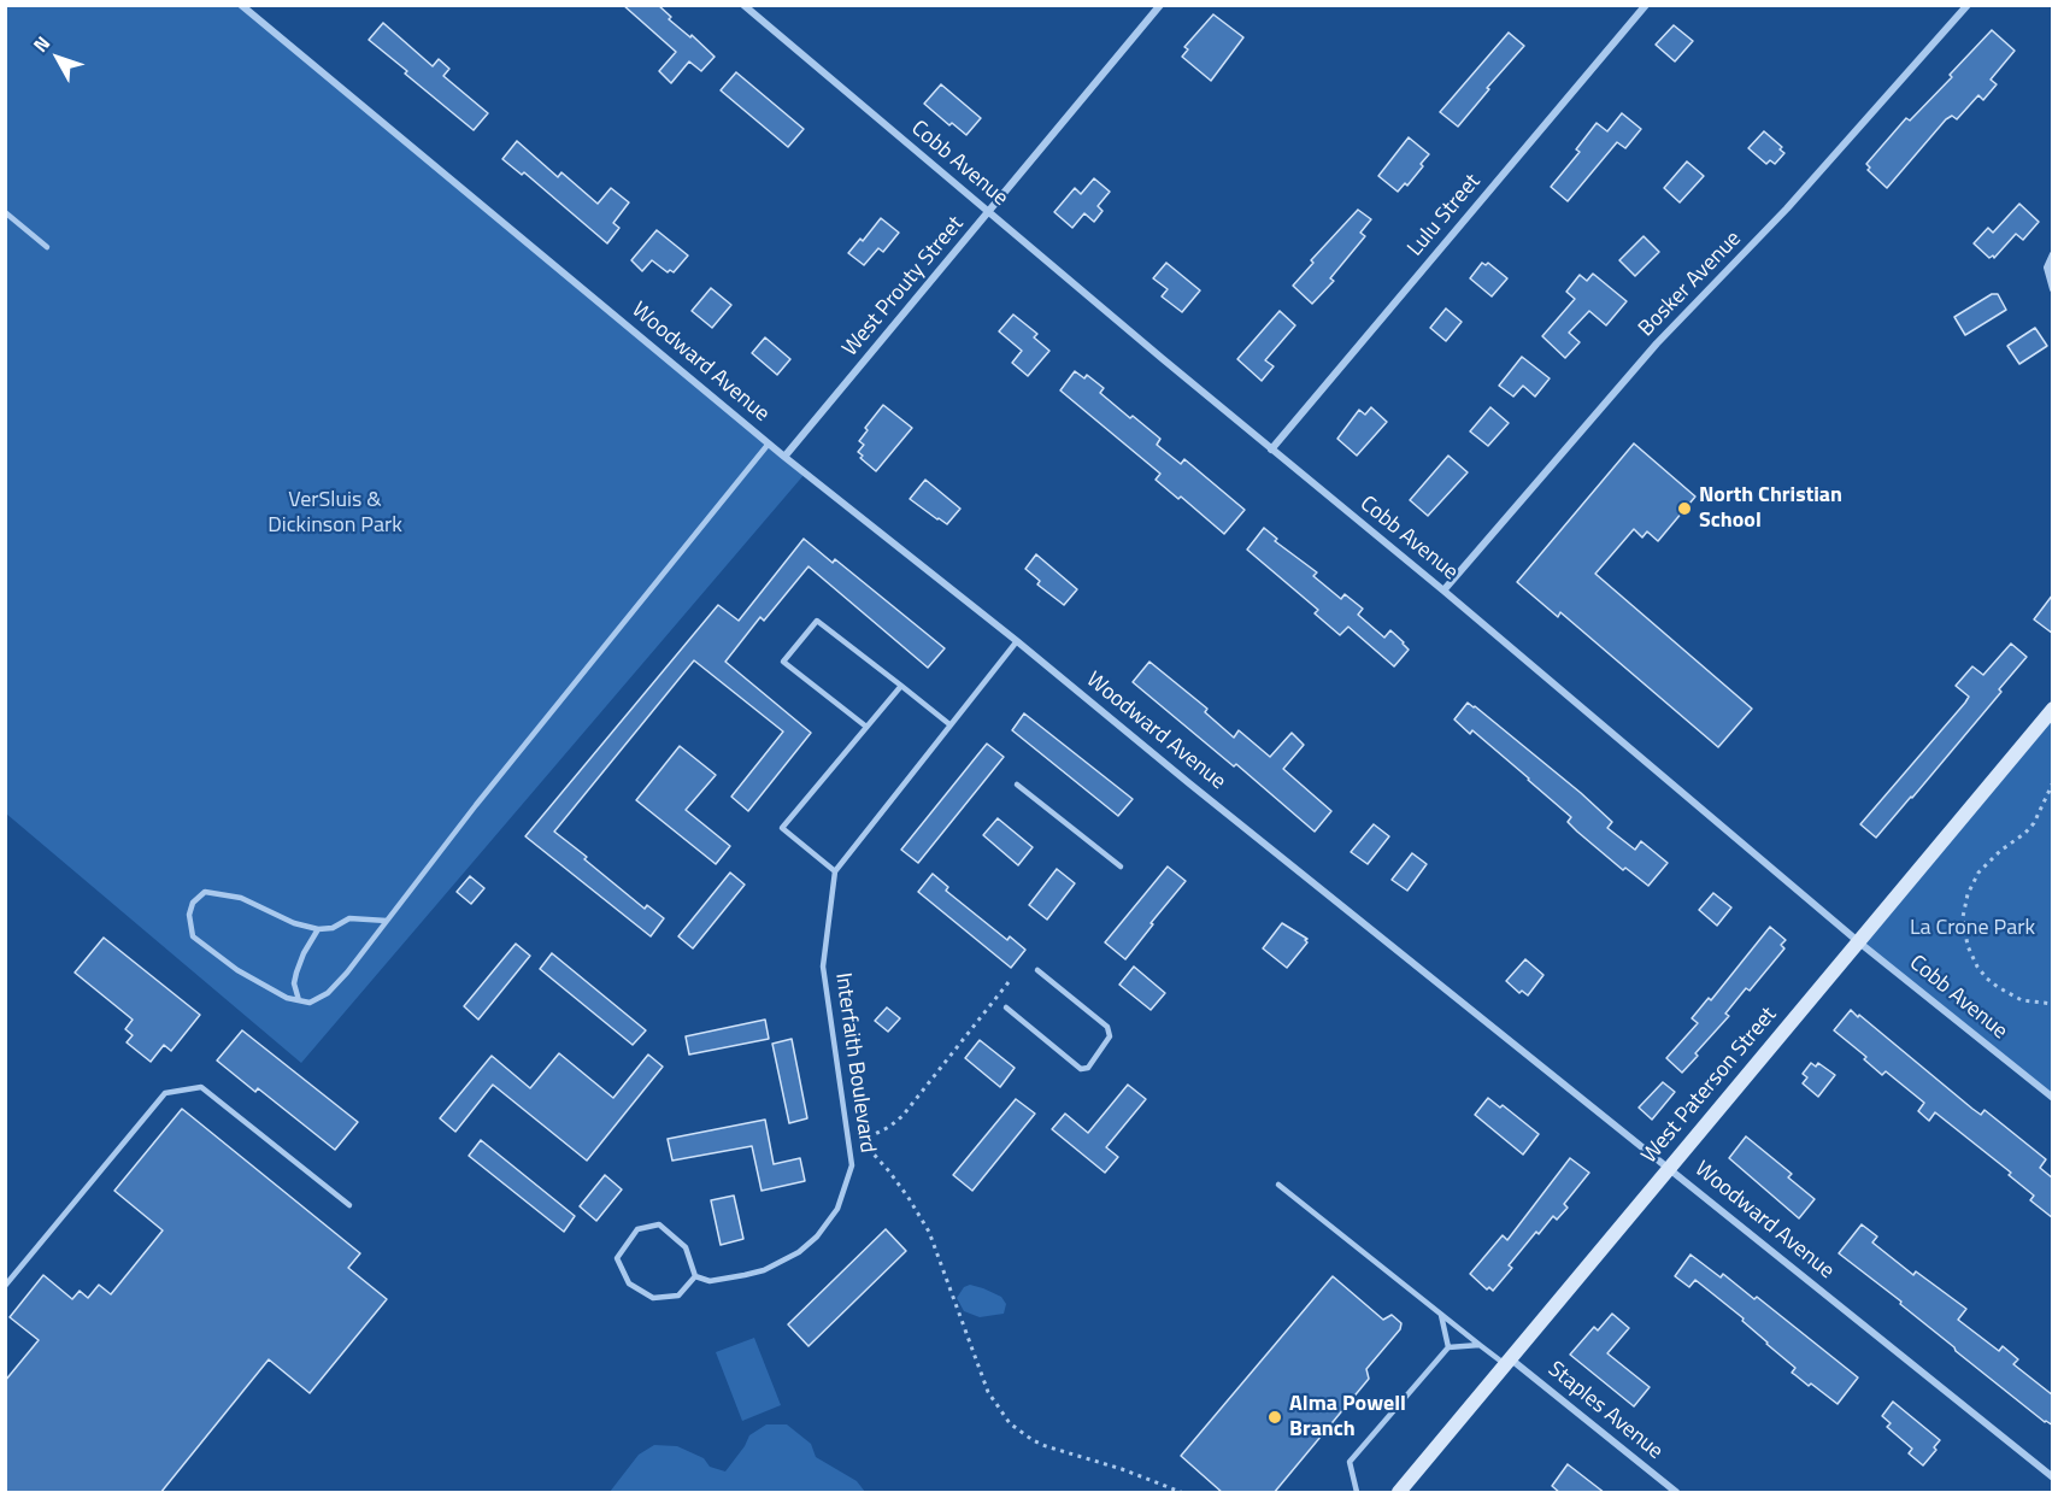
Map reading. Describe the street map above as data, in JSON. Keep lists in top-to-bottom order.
{
  "streets": {
    "street": [
      "Cobb Avenue",
      "Lulu Street",
      "Bosker Avenue",
      "West Prouty Street",
      "Woodward Avenue",
      "West Paterson Street",
      "Staples Avenue"
    ],
    "lane": ["Interfaith Boulevard"]
  },
  "crossings": [
    ["Cobb Avenue", "Lulu Street"],
    ["Cobb Avenue", "Bosker Avenue"],
    ["Cobb Avenue", "West Prouty Street"],
    ["Cobb Avenue", "West Paterson Street"],
    ["West Prouty Street", "Woodward Avenue"],
    ["Woodward Avenue", "West Paterson Street"],
    ["West Paterson Street", "Staples Avenue"]
  ],
  "parks": ["VerSluis & Dickinson Park", "La Crone Park"],
  "places": ["North Christian School", "Alma Powell Branch"],
  "north": "top left"
}
